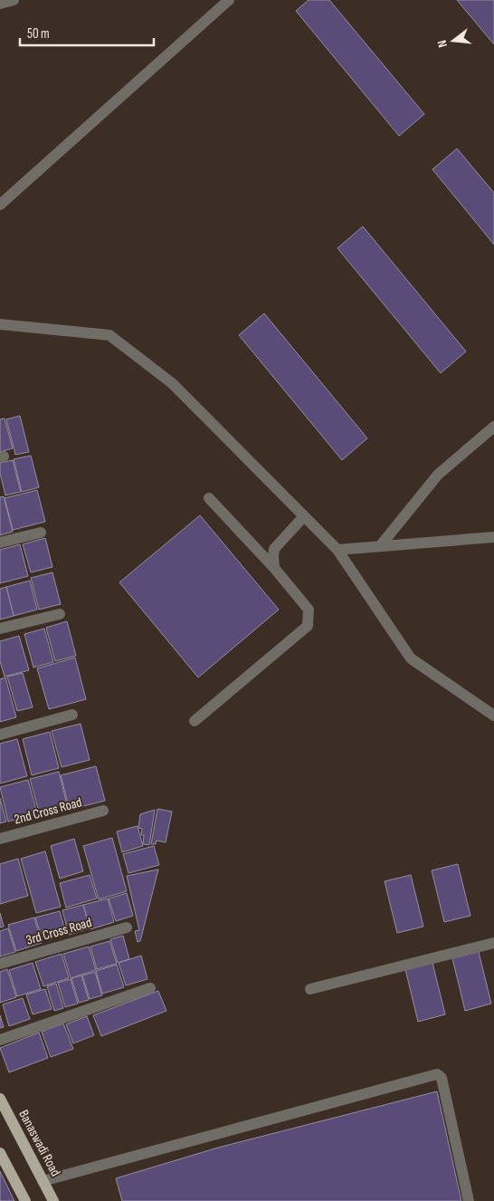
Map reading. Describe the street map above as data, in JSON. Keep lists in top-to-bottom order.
{
  "streets": {
    "main road": ["Banaswadi Road"],
    "street": ["2nd Cross Road", "3rd Cross Road"]
  },
  "scale_bar": "50 m",
  "north": "left"
}
